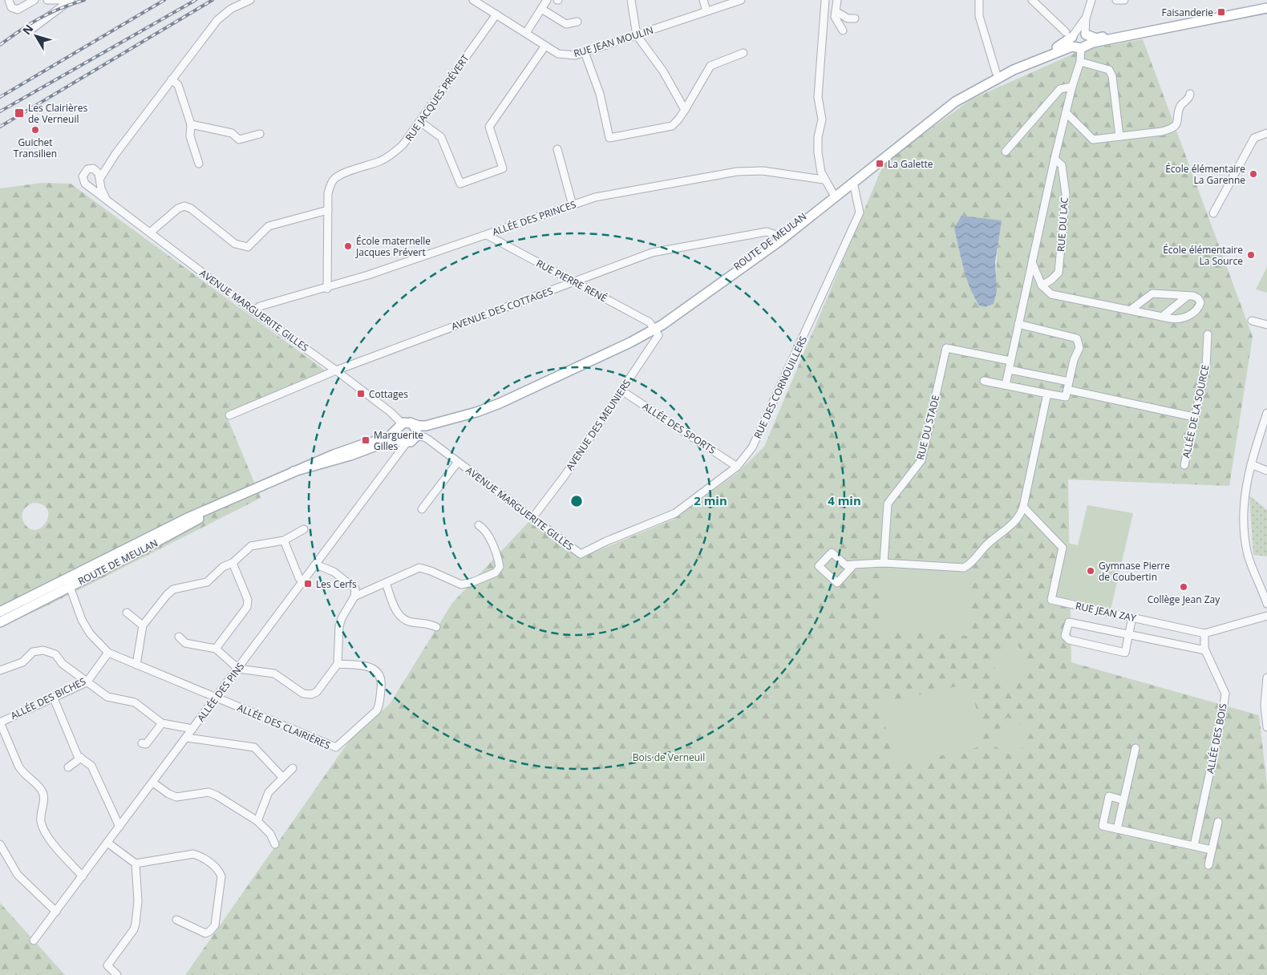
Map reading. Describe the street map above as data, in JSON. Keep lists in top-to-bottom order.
{
  "streets": {
    "main road": ["ROUTE DE MEULAN"],
    "street": [
      "RUE JEAN MOULIN",
      "RUE JACQUES PRÉVERT",
      "ALLÉE DES PRINCES",
      "RUE DU LAC",
      "RUE PIERRE RENÉ",
      "AVENUE DES COTTAGES",
      "AVENUE MARGUERITE GILLES",
      "RUE DES CORNOUILLERS",
      "ALLÉE DE LA SOURCE",
      "AVENUE DES MEUNIERS",
      "RUE DU STADE",
      "ALLÉE DES SPORTS",
      "RUE JEAN ZAY",
      "ALLÉE DES PINS",
      "ALLÉE DES BICHES",
      "ALLÉE DES CLAIRIÈRES",
      "ALLÉE DES BOIS"
    ]
  },
  "crossings": [
    ["RUE JEAN MOULIN", "RUE JACQUES PRÉVERT"],
    ["RUE JACQUES PRÉVERT", "ALLÉE DES PRINCES"],
    ["ALLÉE DES PRINCES", "RUE PIERRE RENÉ"],
    ["ALLÉE DES PRINCES", "AVENUE MARGUERITE GILLES"],
    ["ROUTE DE MEULAN", "RUE PIERRE RENÉ"],
    ["ROUTE DE MEULAN", "AVENUE DES COTTAGES"],
    ["ROUTE DE MEULAN", "AVENUE MARGUERITE GILLES"],
    ["ROUTE DE MEULAN", "RUE DES CORNOUILLERS"],
    ["ROUTE DE MEULAN", "AVENUE DES MEUNIERS"],
    ["ROUTE DE MEULAN", "ALLÉE DES PINS"],
    ["ROUTE DE MEULAN", "ALLÉE DES CLAIRIÈRES"],
    ["RUE PIERRE RENÉ", "AVENUE DES COTTAGES"],
    ["RUE PIERRE RENÉ", "AVENUE DES MEUNIERS"],
    ["AVENUE DES COTTAGES", "AVENUE MARGUERITE GILLES"],
    ["AVENUE MARGUERITE GILLES", "RUE DES CORNOUILLERS"],
    ["AVENUE MARGUERITE GILLES", "AVENUE DES MEUNIERS"],
    ["AVENUE MARGUERITE GILLES", "ALLÉE DES PINS"],
    ["RUE DES CORNOUILLERS", "ALLÉE DES SPORTS"],
    ["AVENUE DES MEUNIERS", "ALLÉE DES SPORTS"],
    ["RUE JEAN ZAY", "ALLÉE DES BOIS"],
    ["ALLÉE DES PINS", "ALLÉE DES CLAIRIÈRES"],
    ["ALLÉE DES BICHES", "ALLÉE DES CLAIRIÈRES"]
  ],
  "parks": ["Bois de Verneuil"],
  "places": {
    "transit": [
      "Faisanderie",
      "Les Clairières de Verneuil",
      "La Galette",
      "Cottages",
      "Marguerite Gilles",
      "Les Cerfs"
    ],
    "other": [
      "Guichet Transilien",
      "École élémentaire La Garenne",
      "École maternelle Jacques Prévert",
      "École élémentaire La Source",
      "Gymnase Pierre de Coubertin",
      "Collège Jean Zay"
    ]
  },
  "north": "top left",
  "rings": ["2 min", "4 min"]
}
